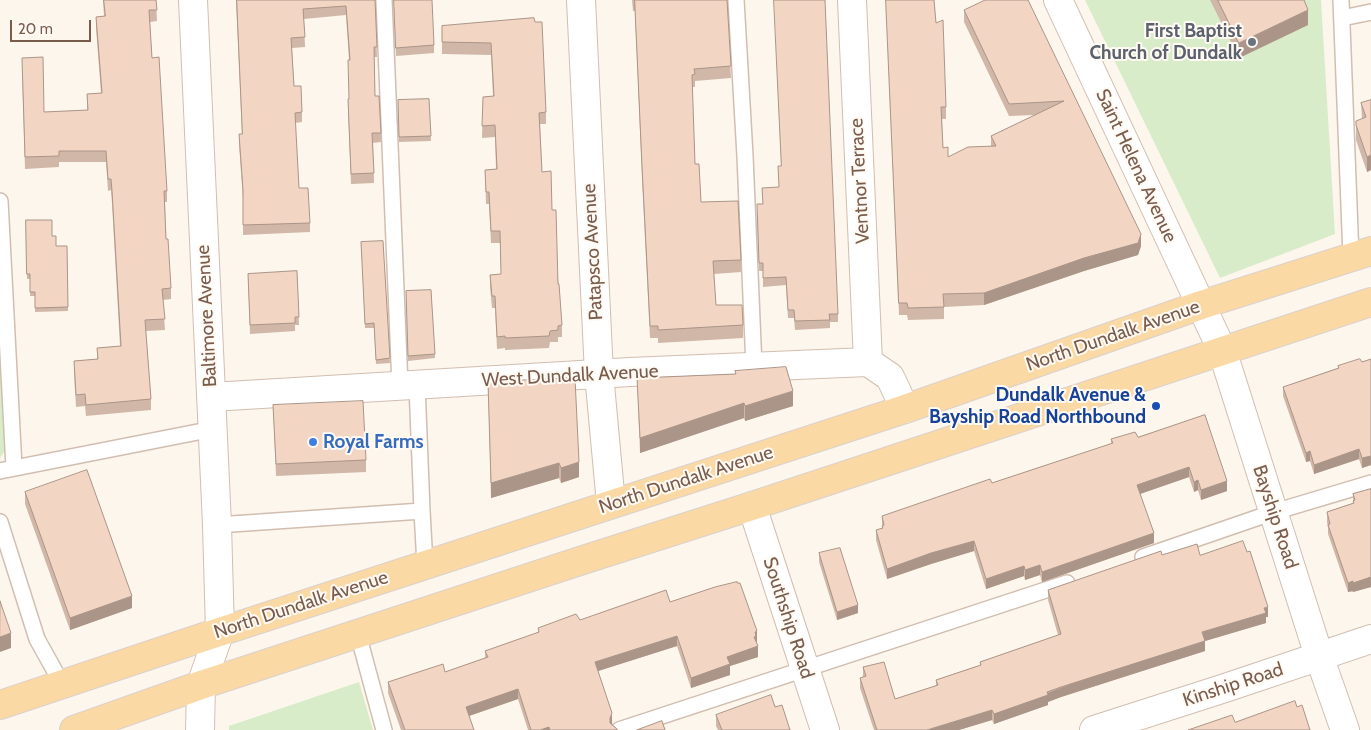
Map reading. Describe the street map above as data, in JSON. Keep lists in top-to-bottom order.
{
  "streets": {
    "main road": ["North Dundalk Avenue"],
    "street": [
      "Saint Helena Avenue",
      "Ventnor Terrace",
      "Patapsco Avenue",
      "Baltimore Avenue",
      "West Dundalk Avenue",
      "Bayship Road",
      "Southship Road",
      "Kinship Road"
    ]
  },
  "crossings": [
    ["Saint Helena Avenue", "North Dundalk Avenue"],
    ["Saint Helena Avenue", "Bayship Road"],
    ["Ventnor Terrace", "West Dundalk Avenue"],
    ["Patapsco Avenue", "North Dundalk Avenue"],
    ["Patapsco Avenue", "West Dundalk Avenue"],
    ["Baltimore Avenue", "North Dundalk Avenue"],
    ["Baltimore Avenue", "West Dundalk Avenue"],
    ["North Dundalk Avenue", "Bayship Road"],
    ["Bayship Road", "Kinship Road"]
  ],
  "places": ["First Baptist Church of Dundalk", "Dundalk Avenue & Bayship Road Northbound", "Royal Farms"],
  "scale_bar": "20 m"
}
